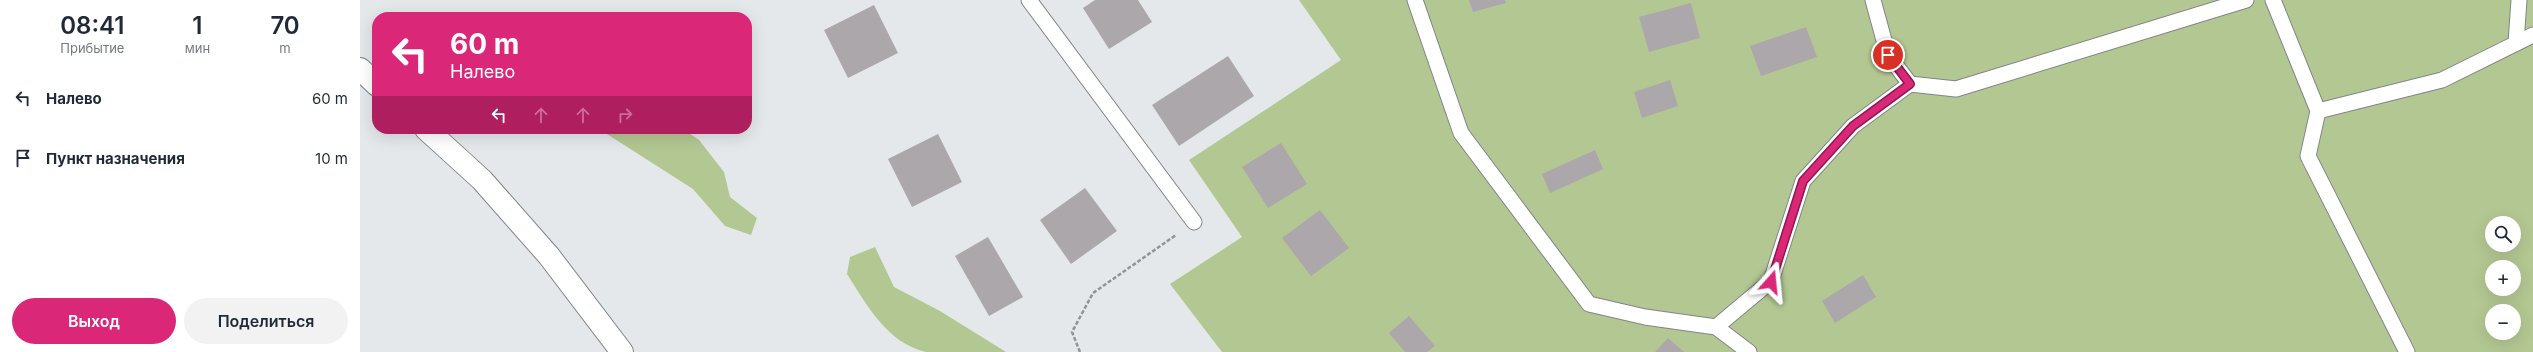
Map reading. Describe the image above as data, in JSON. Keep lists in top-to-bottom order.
{
  "page": {
    "eta": [
      "08:41",
      "Прибытие",
      "1",
      "мин",
      "70",
      "m"
    ],
    "turn": ["60 m", "Налево"],
    "list": [
      {
        "name": "Налево",
        "value": "60 m"
      },
      {
        "name": "Пункт назначения",
        "value": "10 m"
      }
    ],
    "map_buttons": ["+", "−"],
    "buttons": ["Выход", "Поделиться"]
  }
}
